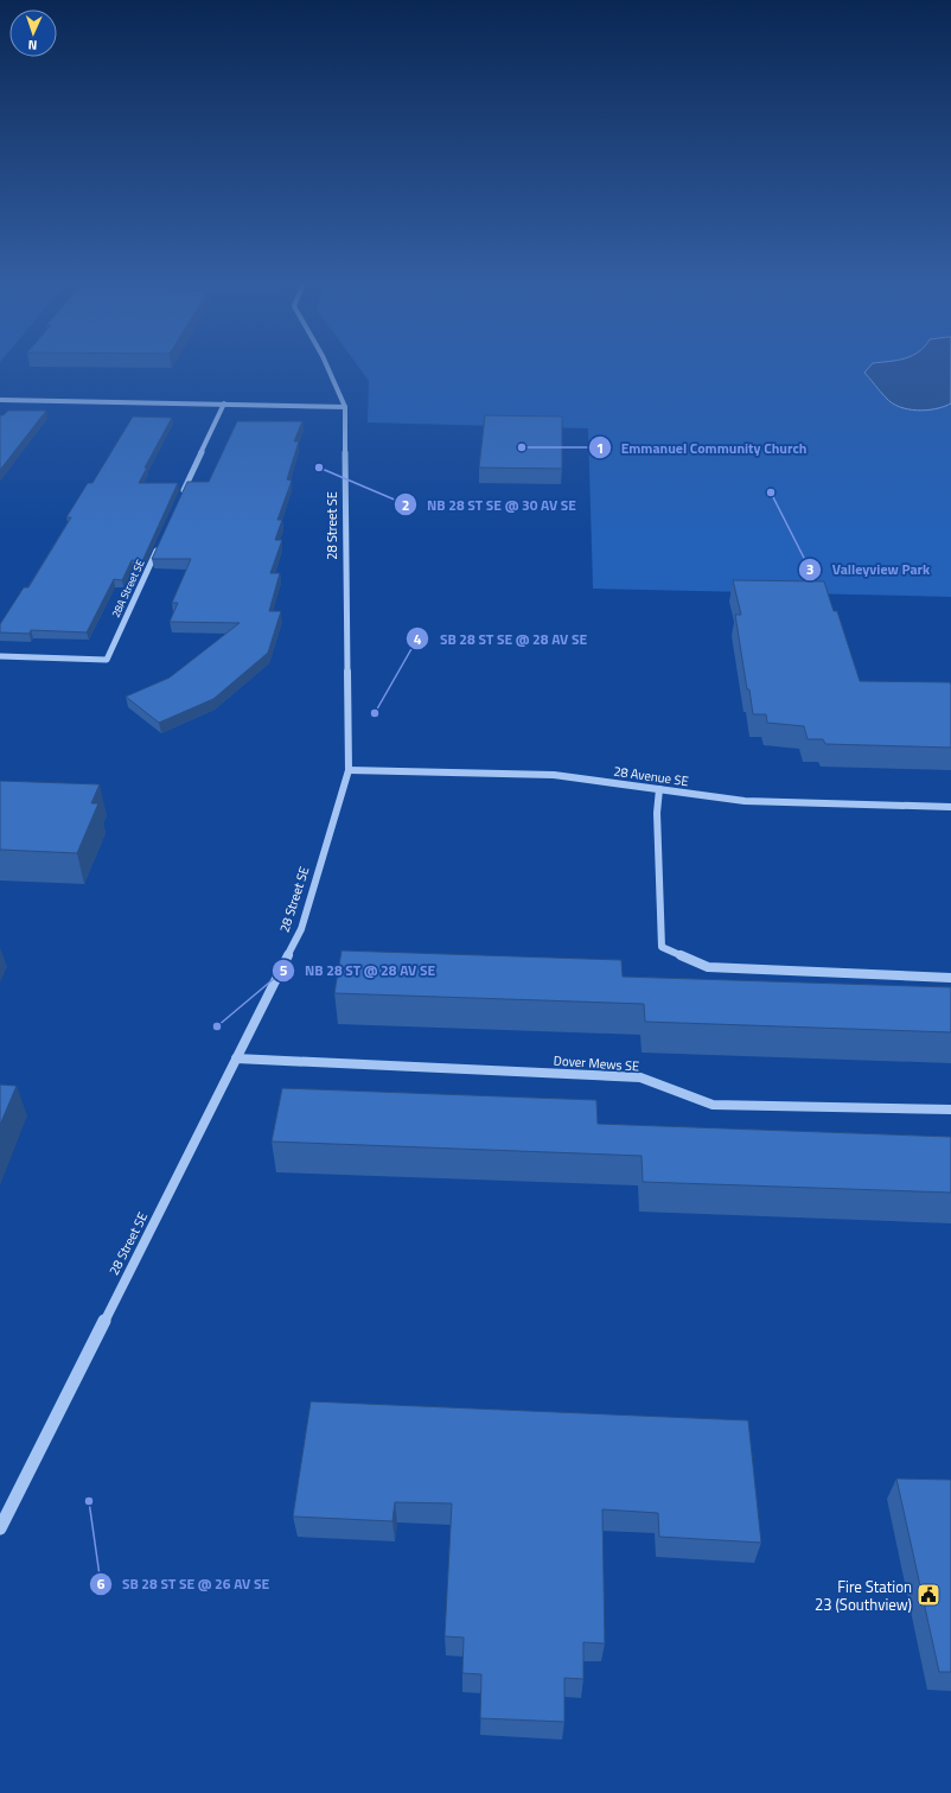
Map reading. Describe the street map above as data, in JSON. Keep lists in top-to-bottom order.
{
  "streets": {
    "street": [
      "28 Street SE",
      "28A Street SE",
      "28 Avenue SE",
      "Dover Mews SE"
    ]
  },
  "crossings": [
    ["28 Street SE", "28 Avenue SE"],
    ["28 Street SE", "Dover Mews SE"]
  ],
  "places": {
    "other": [
      "Emmanuel Community Church",
      "NB 28 ST SE @ 30 AV SE",
      "Valleyview Park",
      "SB 28 ST SE @ 28 AV SE",
      "NB 28 ST @ 28 AV SE",
      "SB 28 ST SE @ 26 AV SE"
    ],
    "public building": ["Fire Station 23 (Southview)"]
  },
  "north": "bottom"
}
